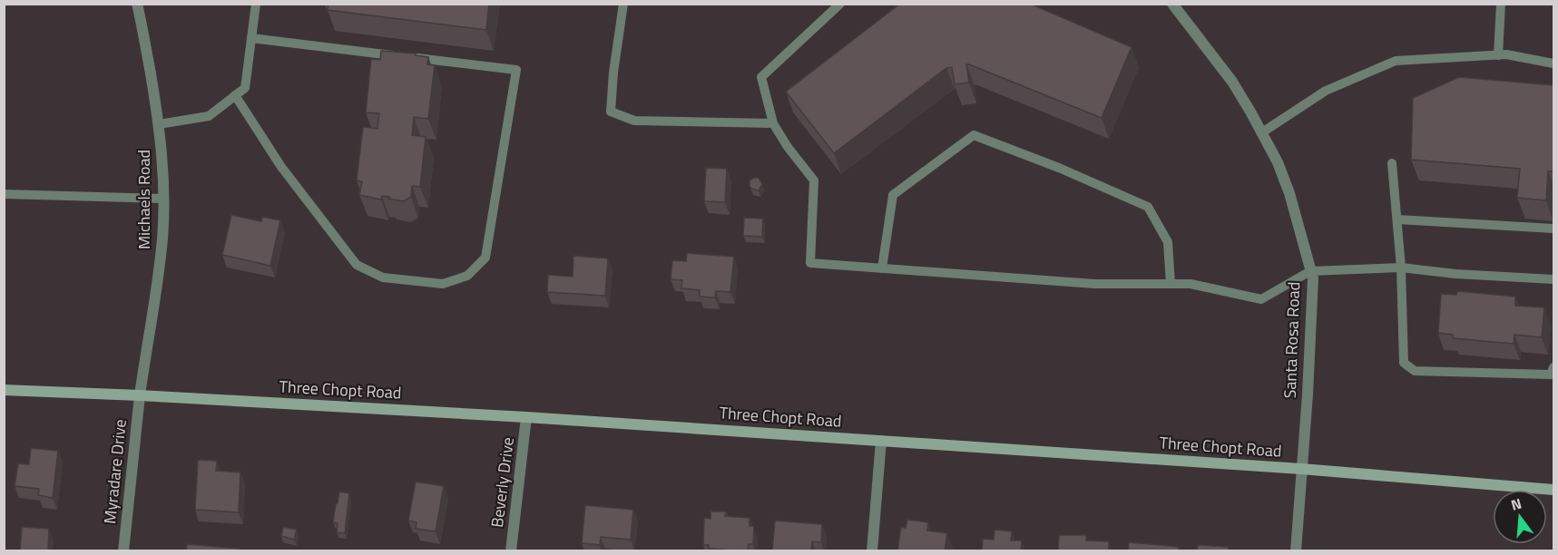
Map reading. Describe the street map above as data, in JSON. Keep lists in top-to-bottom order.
{
  "streets": {
    "main road": ["Three Chopt Road"],
    "street": [
      "Michaels Road",
      "Santa Rosa Road",
      "Myradare Drive",
      "Beverly Drive"
    ]
  },
  "crossings": [
    ["Michaels Road", "Three Chopt Road"],
    ["Michaels Road", "Myradare Drive"],
    ["Santa Rosa Road", "Three Chopt Road"],
    ["Three Chopt Road", "Myradare Drive"],
    ["Three Chopt Road", "Beverly Drive"]
  ],
  "north": "top"
}
